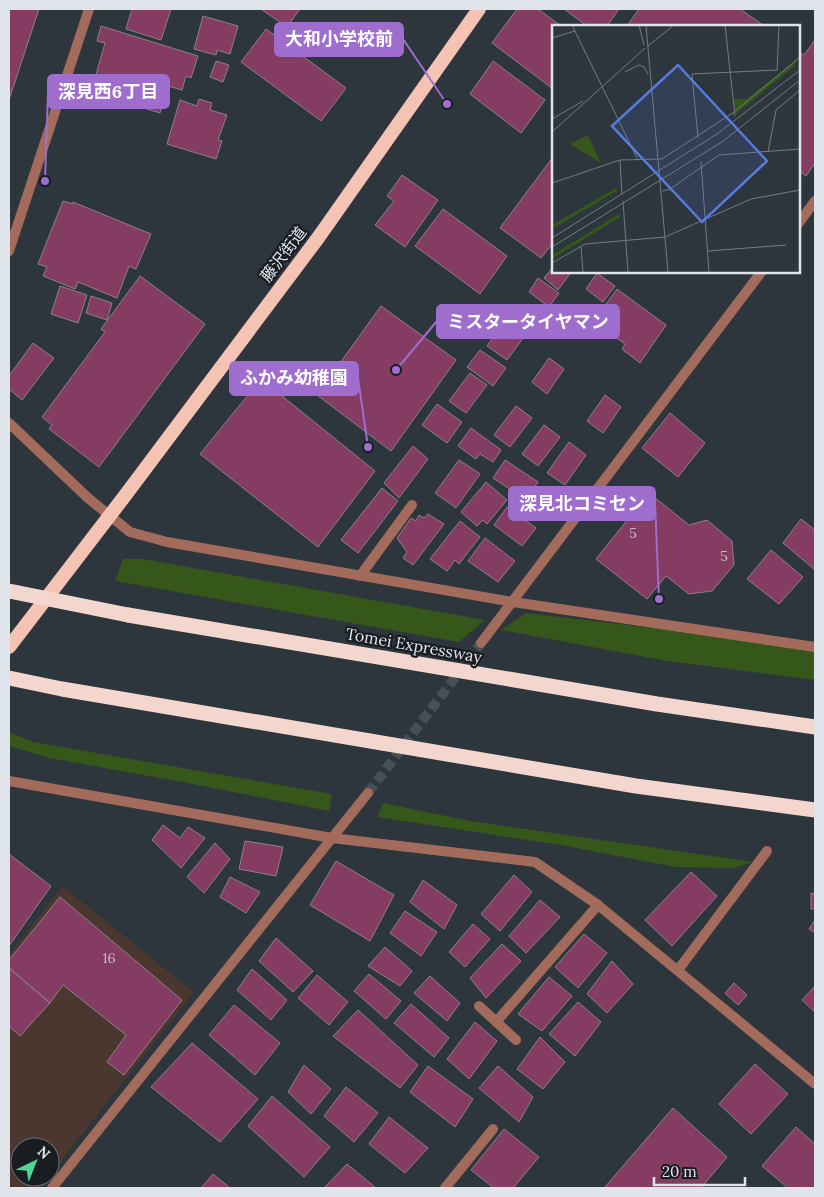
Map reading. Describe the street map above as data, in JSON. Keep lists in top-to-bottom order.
{
  "streets": {
    "highway": ["藤沢街道", "Tomei Expressway"]
  },
  "places": [
    "大和小学校前",
    "深見西6丁目",
    "ミスタータイヤマン",
    "ふかみ幼稚園",
    "深見北コミセン"
  ],
  "house_numbers": ["5", "5", "16"],
  "scale_bar": "20 m",
  "north": "top right"
}
